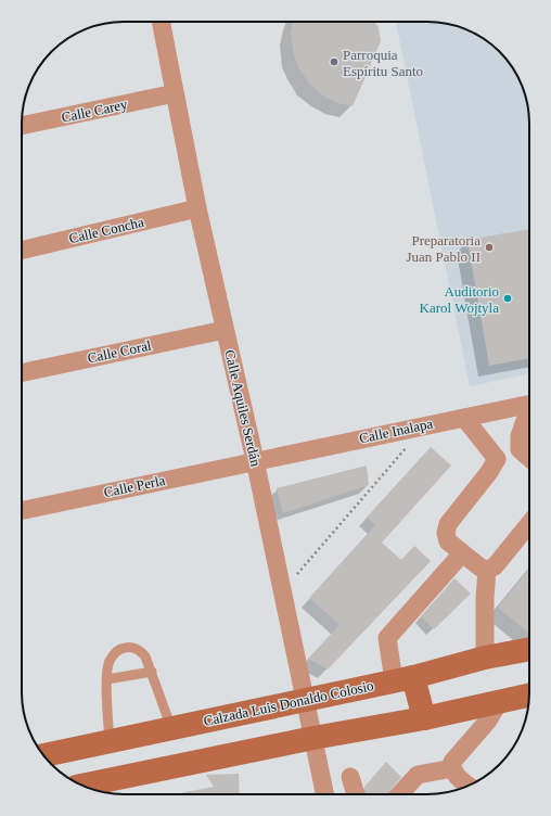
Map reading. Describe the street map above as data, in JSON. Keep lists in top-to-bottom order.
{
  "streets": {
    "main road": ["Calzada Luis Donaldo Colosio"],
    "street": [
      "Calle Carey",
      "Calle Concha",
      "Calle Coral",
      "Calle Aquiles Serdán",
      "Calle Inalapa",
      "Calle Perla"
    ]
  },
  "crossings": [
    ["Calle Carey", "Calle Aquiles Serdán"],
    ["Calle Concha", "Calle Aquiles Serdán"],
    ["Calle Coral", "Calle Aquiles Serdán"],
    ["Calle Aquiles Serdán", "Calle Inalapa"],
    ["Calle Aquiles Serdán", "Calle Perla"],
    ["Calle Aquiles Serdán", "Calzada Luis Donaldo Colosio"],
    ["Calle Inalapa", "Calle Perla"]
  ],
  "places": ["Parroquia Espíritu Santo", "Preparatoria Juan Pablo II", "Auditorio Karol Wojtyla"]
}
